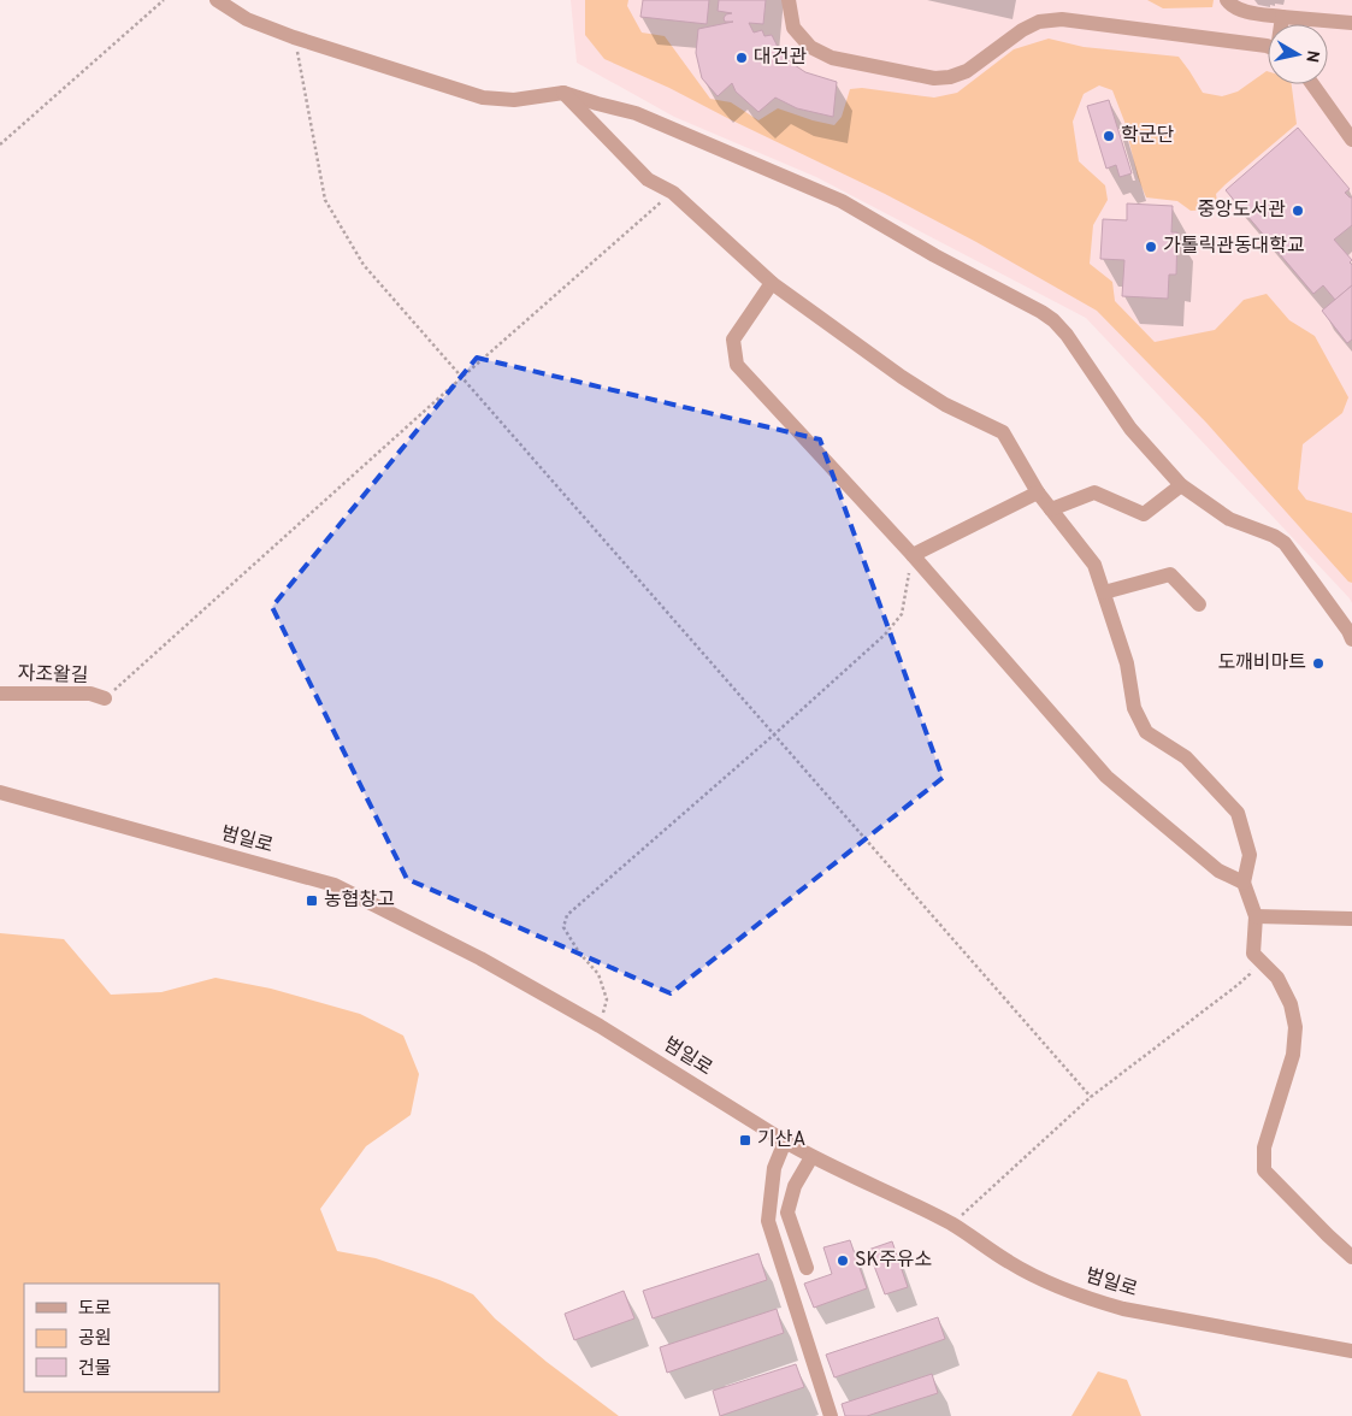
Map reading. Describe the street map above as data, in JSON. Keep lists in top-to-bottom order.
{
  "streets": {
    "street": ["자조왈길", "범일로"]
  },
  "places": {
    "other": [
      "대건관",
      "학군단",
      "중앙도서관",
      "가톨릭관동대학교",
      "도깨비마트",
      "SK주유소"
    ],
    "transit": ["농협창고", "기산A"]
  },
  "legend": ["도로", "공원", "건물"],
  "north": "right"
}
